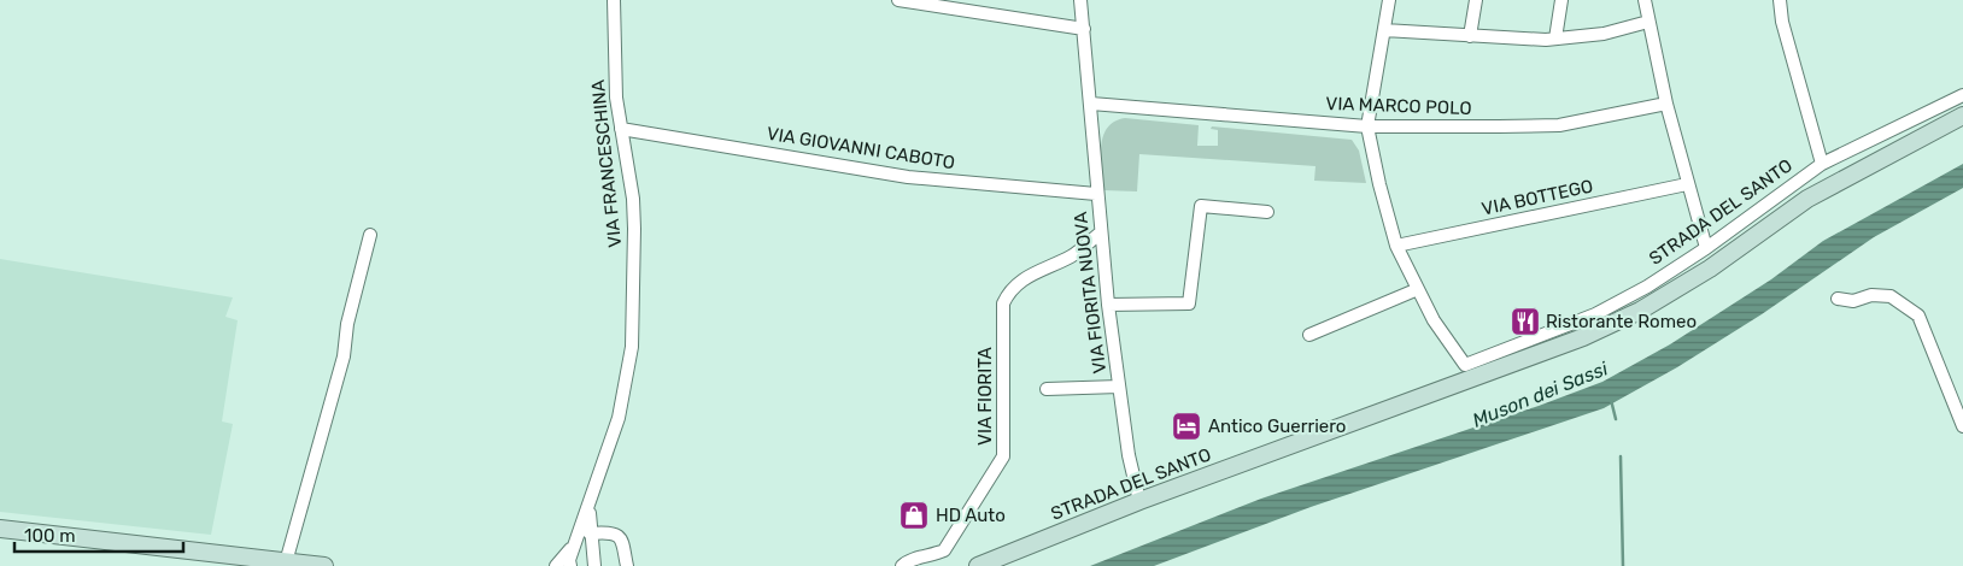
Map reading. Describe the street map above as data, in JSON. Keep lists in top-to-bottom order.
{
  "streets": {
    "main road": ["STRADA DEL SANTO"],
    "street": [
      "VIA MARCO POLO",
      "VIA GIOVANNI CABOTO",
      "VIA FRANCESCHINA",
      "VIA BOTTEGO",
      "VIA FIORITA NUOVA",
      "VIA FIORITA"
    ]
  },
  "crossings": [
    ["VIA GIOVANNI CABOTO", "VIA FRANCESCHINA"],
    ["VIA GIOVANNI CABOTO", "VIA FIORITA NUOVA"],
    ["STRADA DEL SANTO", "VIA FIORITA NUOVA"],
    ["VIA FIORITA NUOVA", "VIA FIORITA"]
  ],
  "water": ["Muson dei Sassi"],
  "places": {
    "restaurant": ["Ristorante Romeo"],
    "hotel": ["Antico Guerriero"],
    "shop": ["HD Auto"]
  },
  "scale_bar": "100 m"
}
